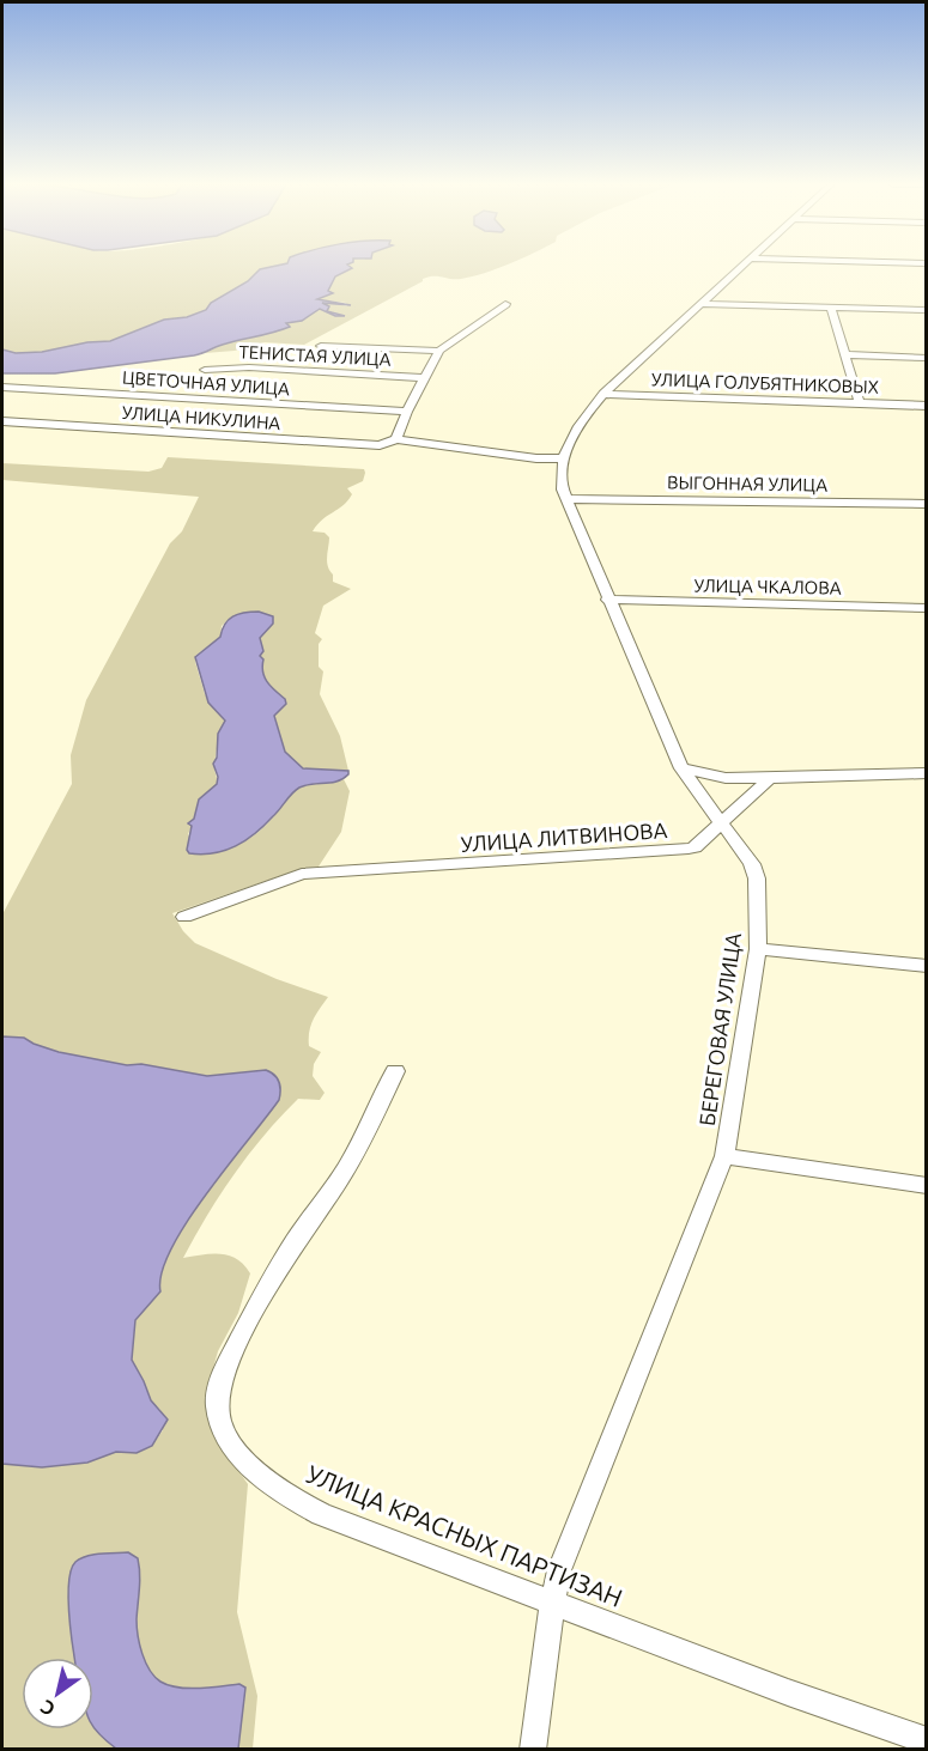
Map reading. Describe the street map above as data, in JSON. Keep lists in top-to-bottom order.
{
  "streets": {
    "street": [
      "ТЕНИСТАЯ УЛИЦА",
      "ЦВЕТОЧНАЯ УЛИЦА",
      "УЛИЦА ГОЛУБЯТНИКОВЫХ",
      "УЛИЦА НИКУЛИНА",
      "ВЫГОННАЯ УЛИЦА",
      "УЛИЦА ЧКАЛОВА",
      "УЛИЦА ЛИТВИНОВА",
      "БЕРЕГОВАЯ УЛИЦА",
      "УЛИЦА КРАСНЫХ ПАРТИЗАН"
    ]
  },
  "crossings": [
    ["УЛИЦА ГОЛУБЯТНИКОВЫХ", "БЕРЕГОВАЯ УЛИЦА"],
    ["УЛИЦА НИКУЛИНА", "БЕРЕГОВАЯ УЛИЦА"],
    ["ВЫГОННАЯ УЛИЦА", "БЕРЕГОВАЯ УЛИЦА"],
    ["УЛИЦА ЧКАЛОВА", "БЕРЕГОВАЯ УЛИЦА"],
    ["УЛИЦА ЛИТВИНОВА", "БЕРЕГОВАЯ УЛИЦА"],
    ["БЕРЕГОВАЯ УЛИЦА", "УЛИЦА КРАСНЫХ ПАРТИЗАН"]
  ],
  "north": "bottom left"
}
